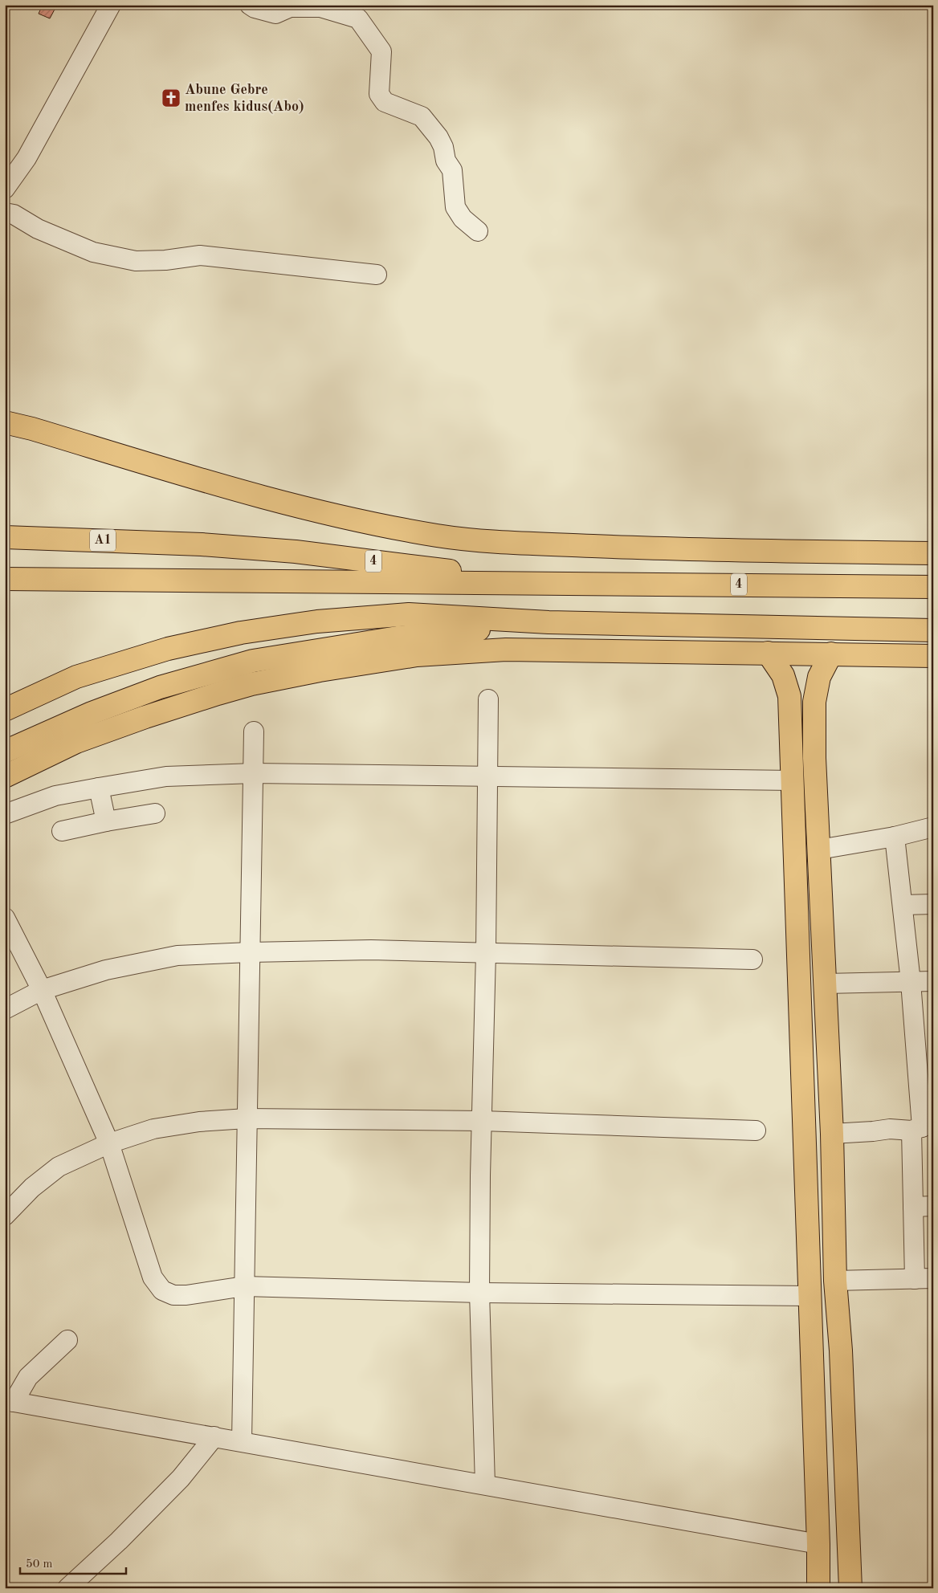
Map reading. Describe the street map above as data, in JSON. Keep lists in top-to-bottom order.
{
  "streets": {
    "main road": ["A1", "4"]
  },
  "crossings": [
    ["A1", "4"]
  ],
  "places": {
    "church": ["Abune Gebre menfes kidus(Abo)"]
  },
  "scale_bar": "50 m"
}
